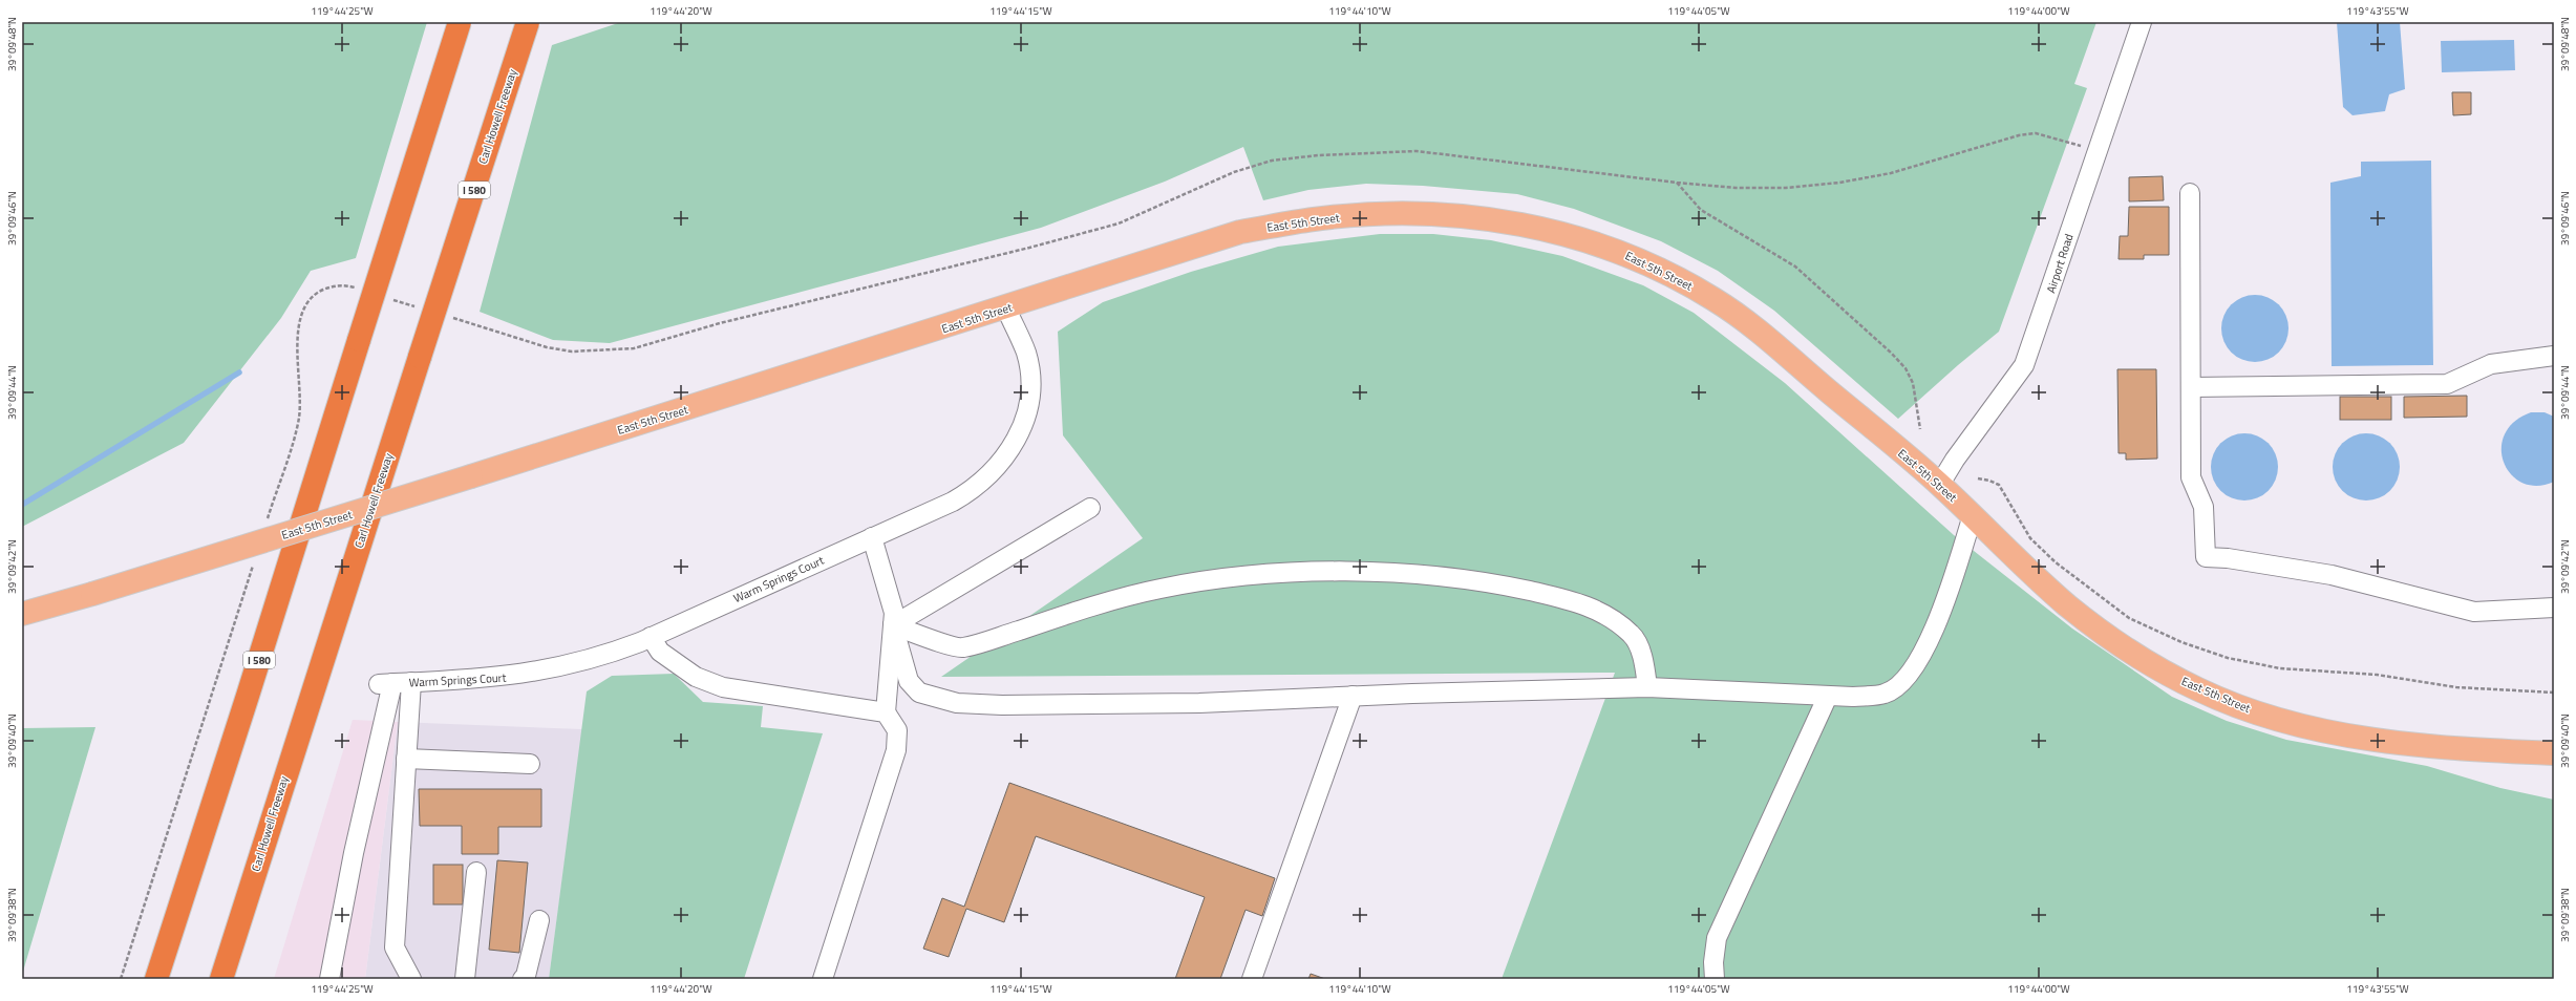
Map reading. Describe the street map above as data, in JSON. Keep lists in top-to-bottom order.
{
  "streets": {
    "highway": ["Carl Howell Freeway", "I 580"],
    "main road": ["East 5th Street"],
    "street": ["Airport Road", "Warm Springs Court"]
  },
  "crossings": [
    ["East 5th Street", "Airport Road"],
    ["East 5th Street", "Warm Springs Court"]
  ],
  "coordinates": [
    "119°44'25\"W",
    "119°44'20\"W",
    "119°44'15\"W",
    "119°44'10\"W",
    "119°44'05\"W",
    "119°44'00\"W",
    "119°43'55\"W",
    "39°09'48\"N",
    "39°09'46\"N",
    "39°09'44\"N",
    "39°09'42\"N",
    "39°09'40\"N",
    "39°09'38\"N"
  ]
}
